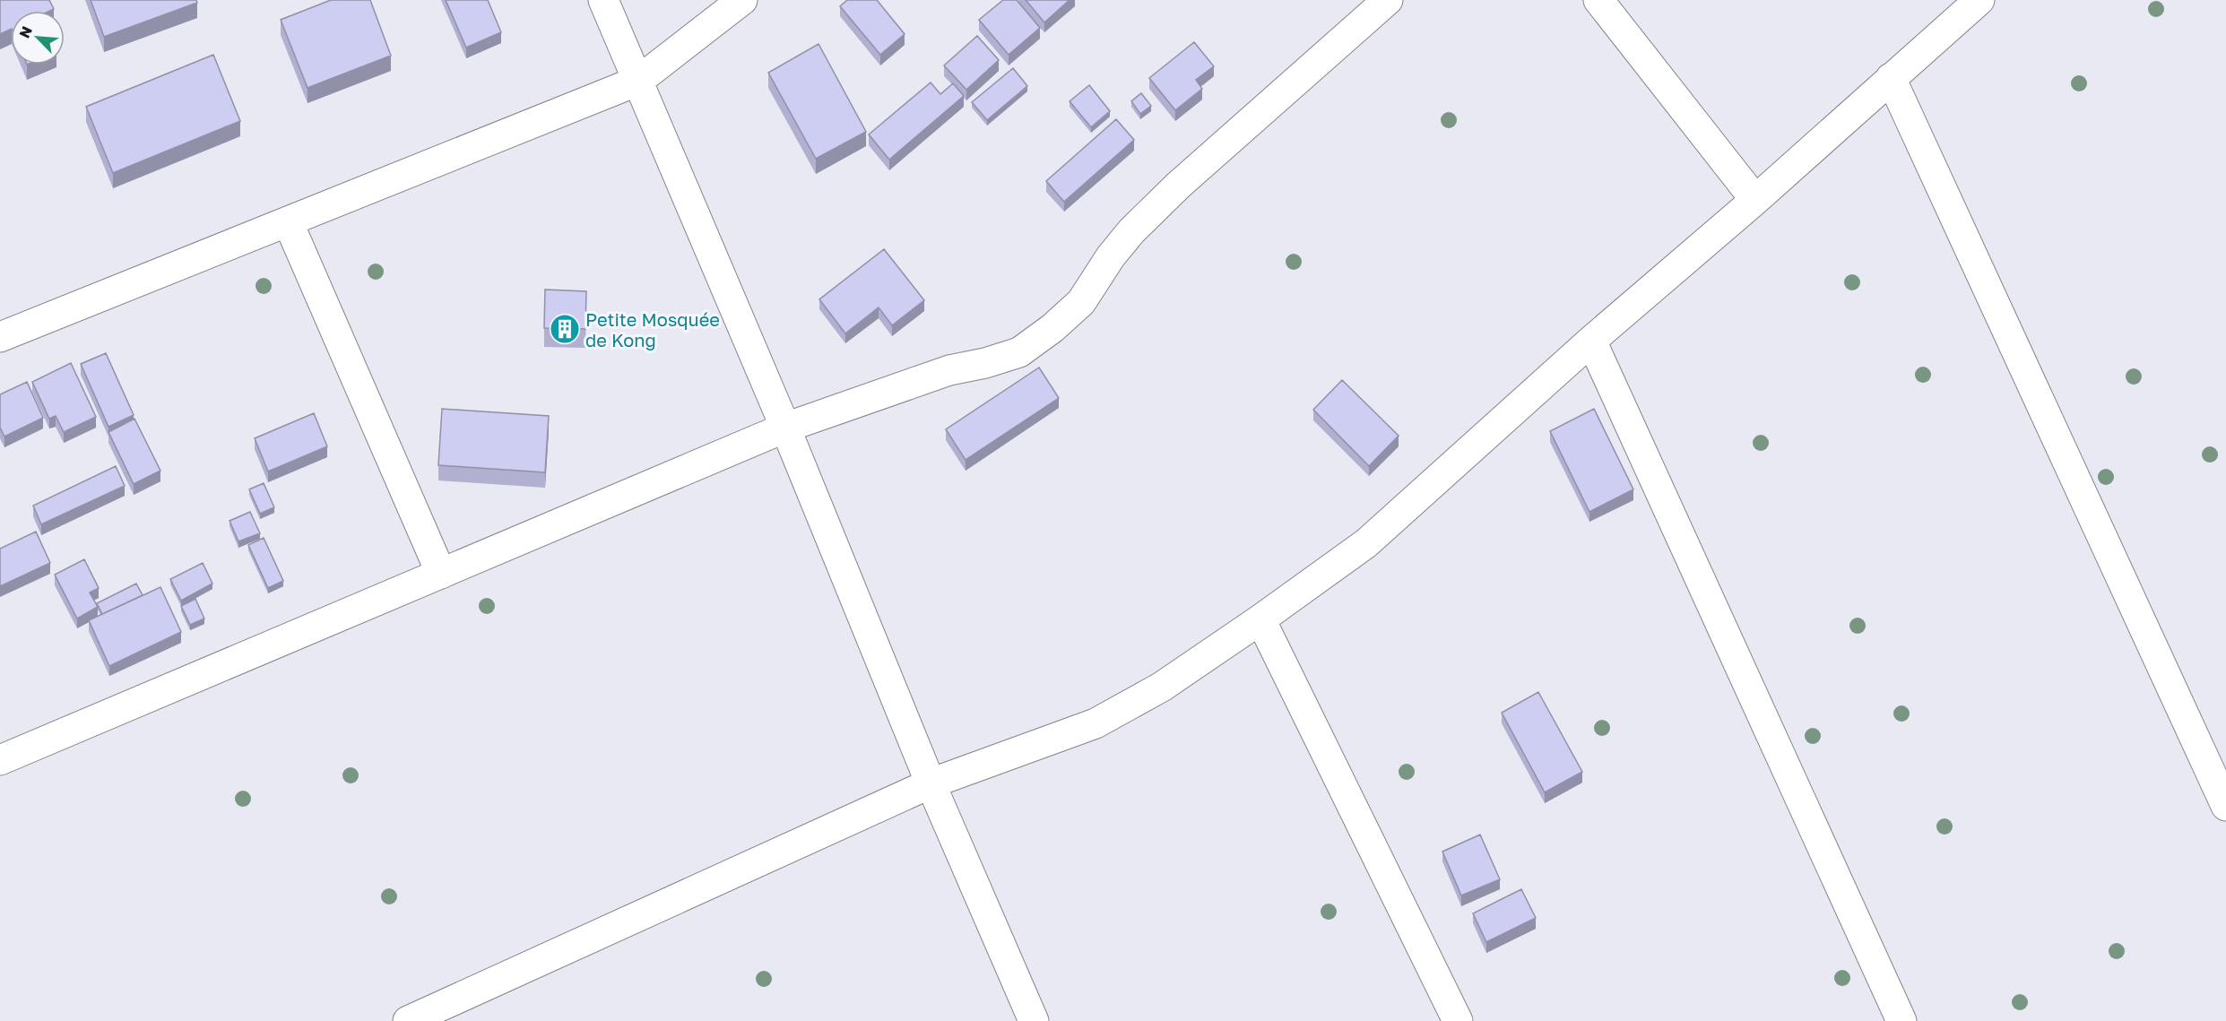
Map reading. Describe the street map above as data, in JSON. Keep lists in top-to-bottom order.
{
  "places": {
    "building": ["Petite Mosquée de Kong"]
  },
  "north": "top left"
}
